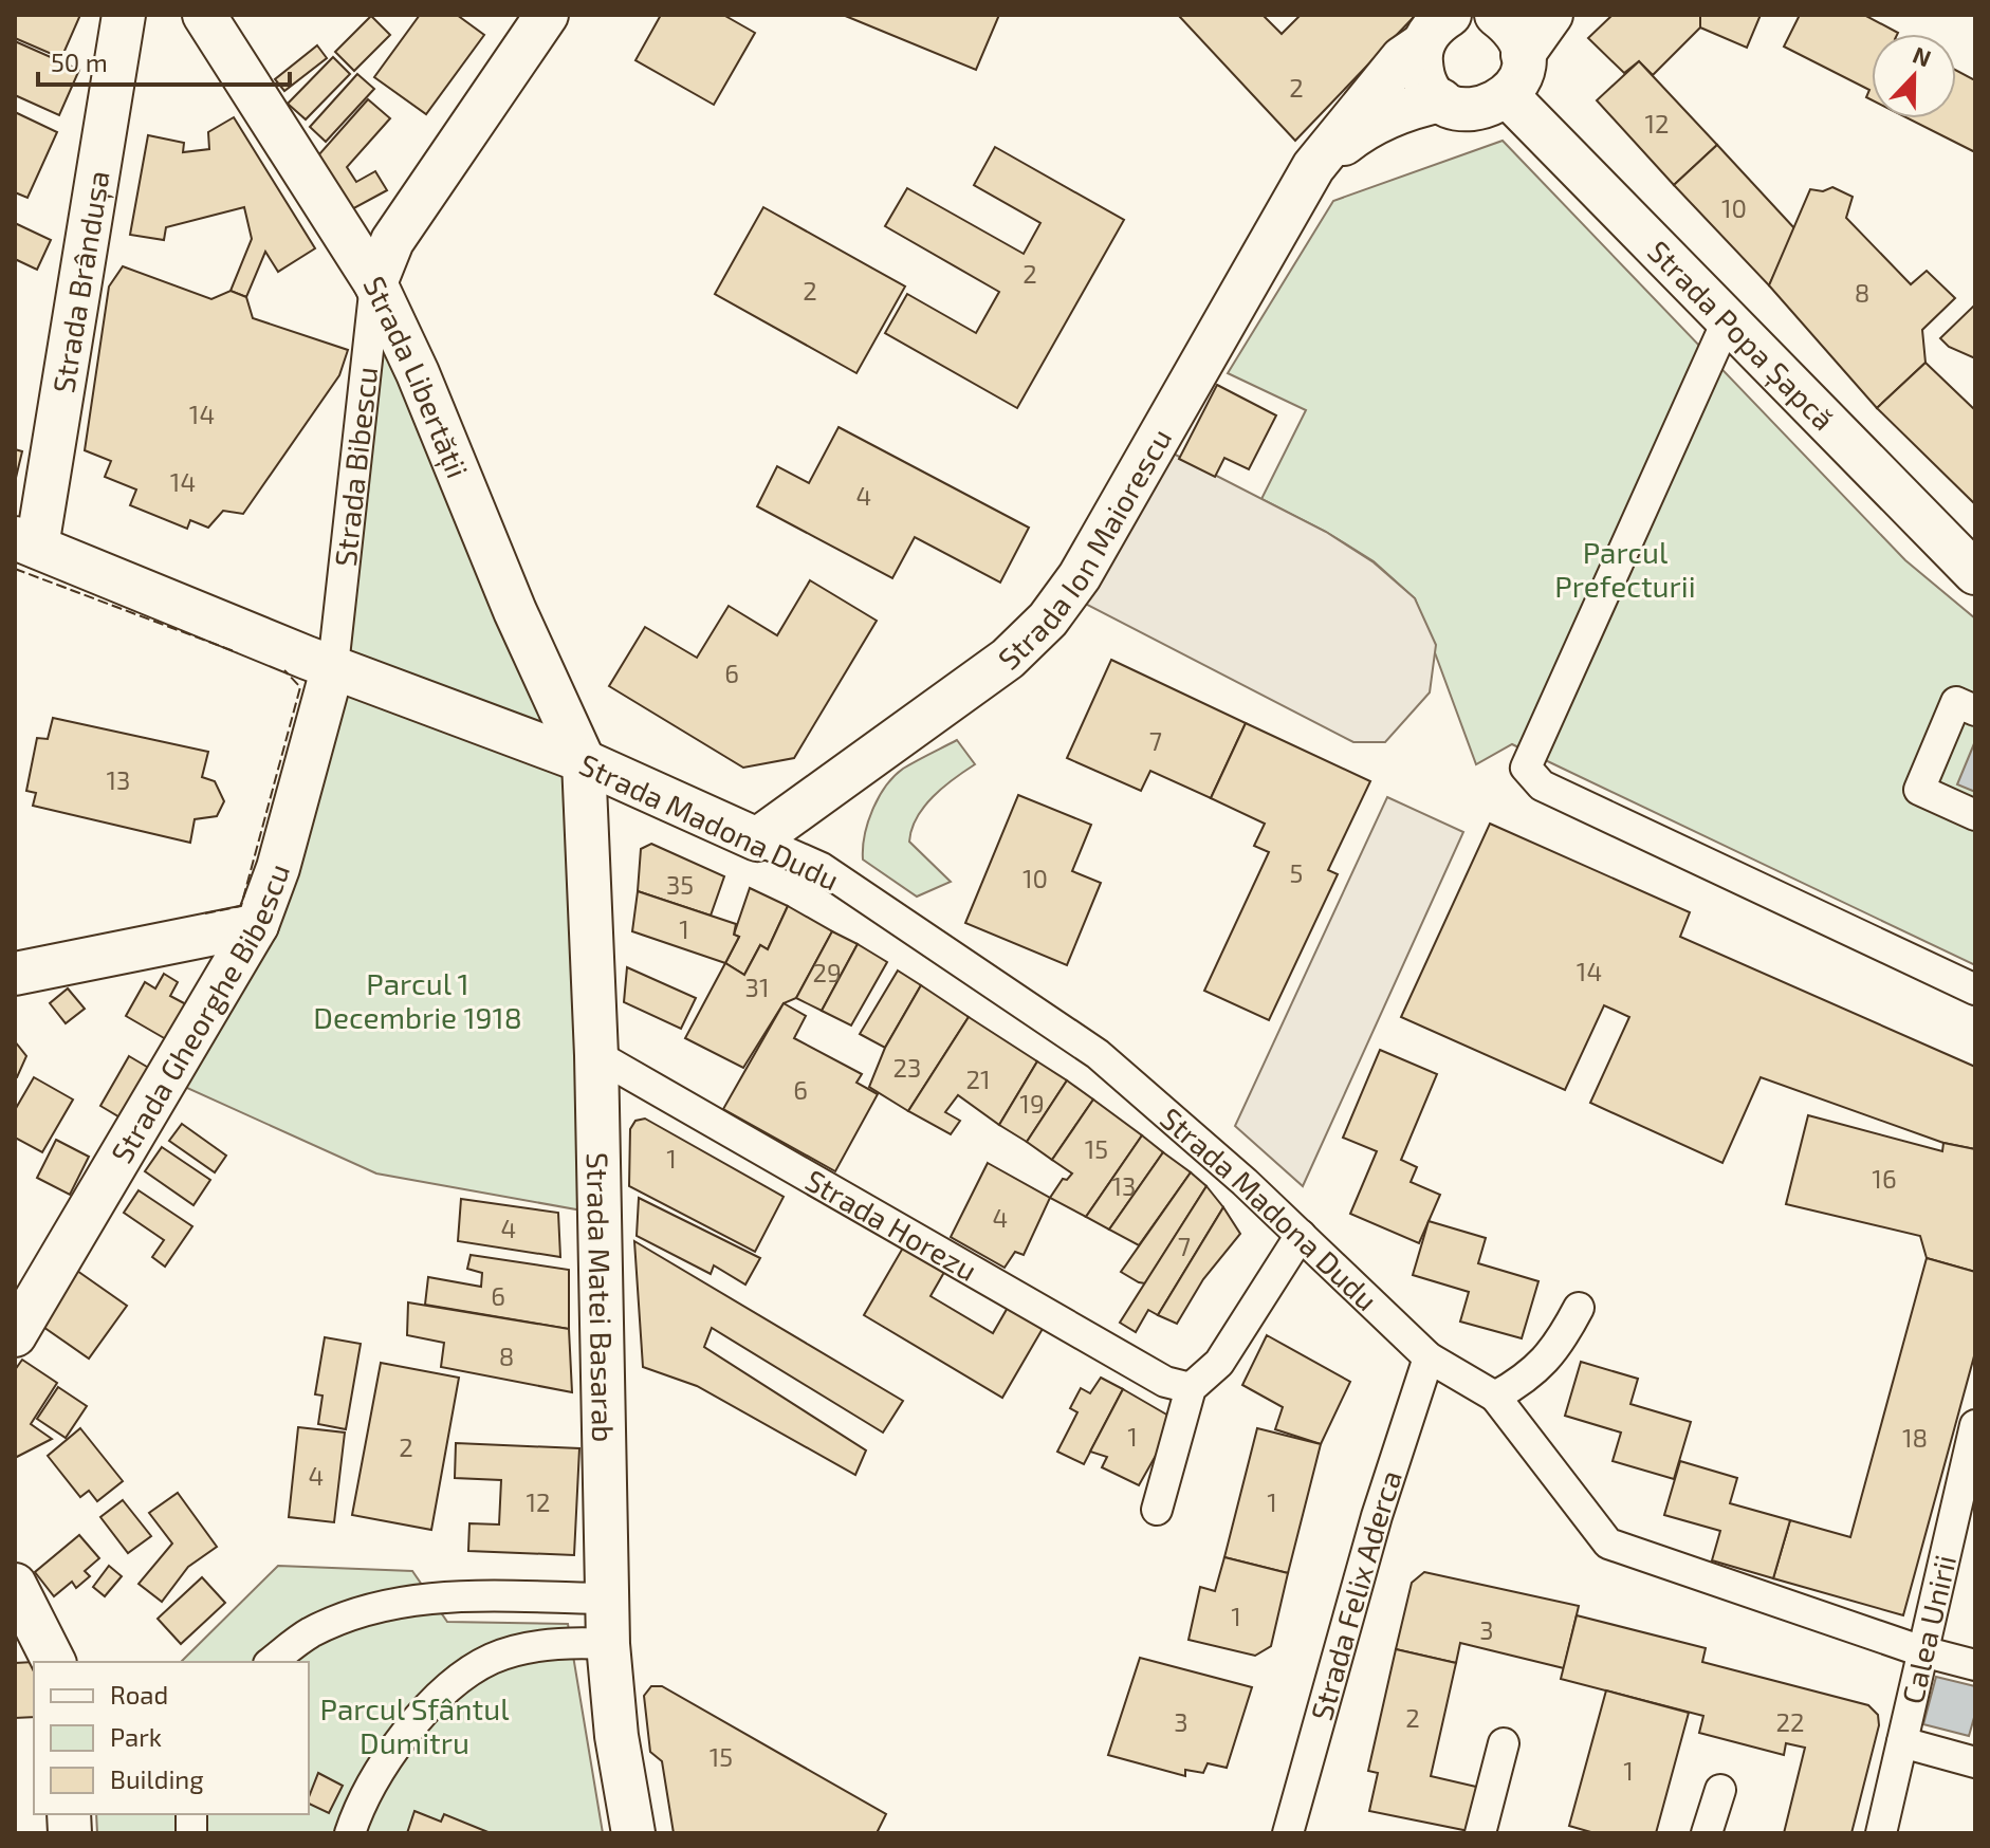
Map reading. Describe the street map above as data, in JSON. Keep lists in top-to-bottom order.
{
  "streets": {
    "street": [
      "Strada Brândușa",
      "Strada Popa Șapcă",
      "Strada Libertății",
      "Strada Bibescu",
      "Strada Ion Maiorescu",
      "Strada Madona Dudu",
      "Strada Gheorghe Bibescu",
      "Strada Horezu",
      "Strada Matei Basarab",
      "Strada Felix Aderca",
      "Calea Unirii"
    ]
  },
  "crossings": [
    ["Strada Brândușa", "Strada Madona Dudu"],
    ["Strada Libertății", "Strada Bibescu"],
    ["Strada Libertății", "Strada Madona Dudu"],
    ["Strada Libertății", "Strada Matei Basarab"],
    ["Strada Bibescu", "Strada Madona Dudu"],
    ["Strada Bibescu", "Strada Gheorghe Bibescu"],
    ["Strada Ion Maiorescu", "Strada Madona Dudu"],
    ["Strada Madona Dudu", "Strada Gheorghe Bibescu"],
    ["Strada Madona Dudu", "Strada Matei Basarab"],
    ["Strada Madona Dudu", "Strada Felix Aderca"],
    ["Strada Horezu", "Strada Matei Basarab"]
  ],
  "parks": ["Parcul Prefecturii", "Parcul 1 Decembrie 1918", "Parcul Sfântul Dumitru"],
  "house_numbers": [
    "2",
    "12",
    "10",
    "2",
    "2",
    "8",
    "14",
    "14",
    "4",
    "6",
    "7",
    "13",
    "5",
    "10",
    "35",
    "1",
    "14",
    "29",
    "31",
    "23",
    "21",
    "6",
    "19",
    "15",
    "1",
    "16",
    "13",
    "4",
    "4",
    "7",
    "6",
    "8",
    "1",
    "18",
    "2",
    "4",
    "12",
    "1",
    "1",
    "3",
    "2",
    "3",
    "22",
    "15",
    "1"
  ],
  "legend": ["Road", "Park", "Building"],
  "scale_bar": "50 m",
  "north": "top"
}
